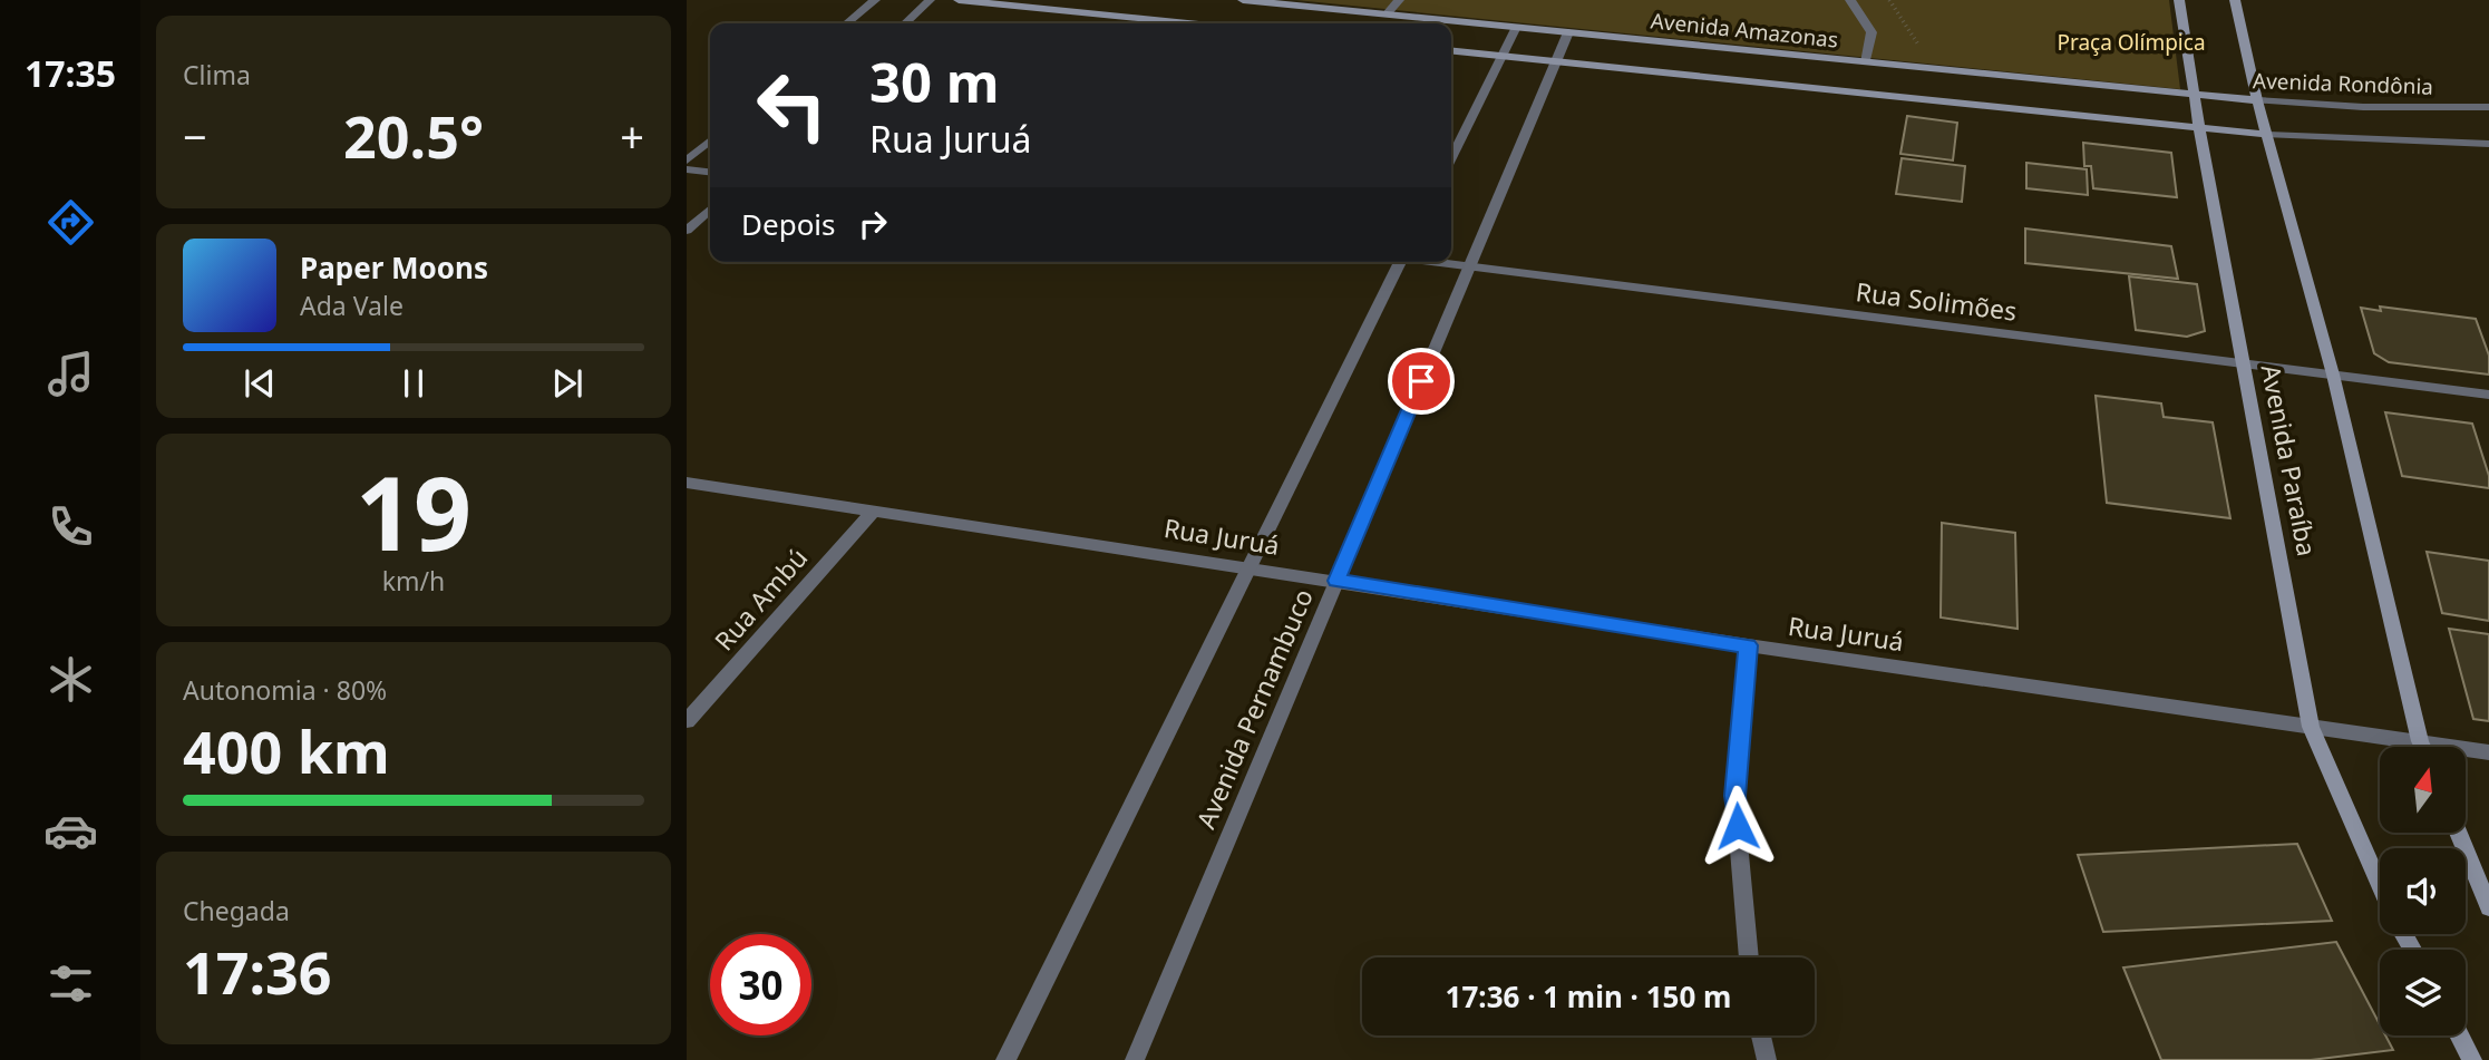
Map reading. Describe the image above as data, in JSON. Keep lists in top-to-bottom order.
{
  "streets": {
    "main road": ["Avenida Amazonas", "Avenida Rondônia", "Avenida Paraíba"],
    "street": [
      "Rua Solimões",
      "Rua Juruá",
      "Rua Ambú",
      "Avenida Pernambuco"
    ]
  },
  "crossings": [
    ["Avenida Amazonas", "Avenida Rondônia"],
    ["Avenida Amazonas", "Avenida Paraíba"],
    ["Avenida Amazonas", "Avenida Pernambuco"],
    ["Avenida Rondônia", "Avenida Paraíba"],
    ["Rua Solimões", "Avenida Paraíba"],
    ["Rua Solimões", "Avenida Pernambuco"],
    ["Avenida Paraíba", "Rua Juruá"],
    ["Rua Juruá", "Rua Ambú"],
    ["Rua Juruá", "Avenida Pernambuco"]
  ],
  "parks": ["Praça Olímpica"],
  "north": "top",
  "page": {
    "tabs": "17:35",
    "tile": [
      "Clima",
      ["19", "km/h"],
      ["Autonomia · 80%", "400 km"],
      ["Chegada", "17:36"]
    ],
    "turn": ["30 m", "Rua Juruá"],
    "heat": ["−", "20.5°", "+"],
    "then": "Depois",
    "song": ["Paper Moons", "Ada Vale"],
    "limit": "30",
    "trip": "17:36 · 1 min · 150 m"
  }
}
